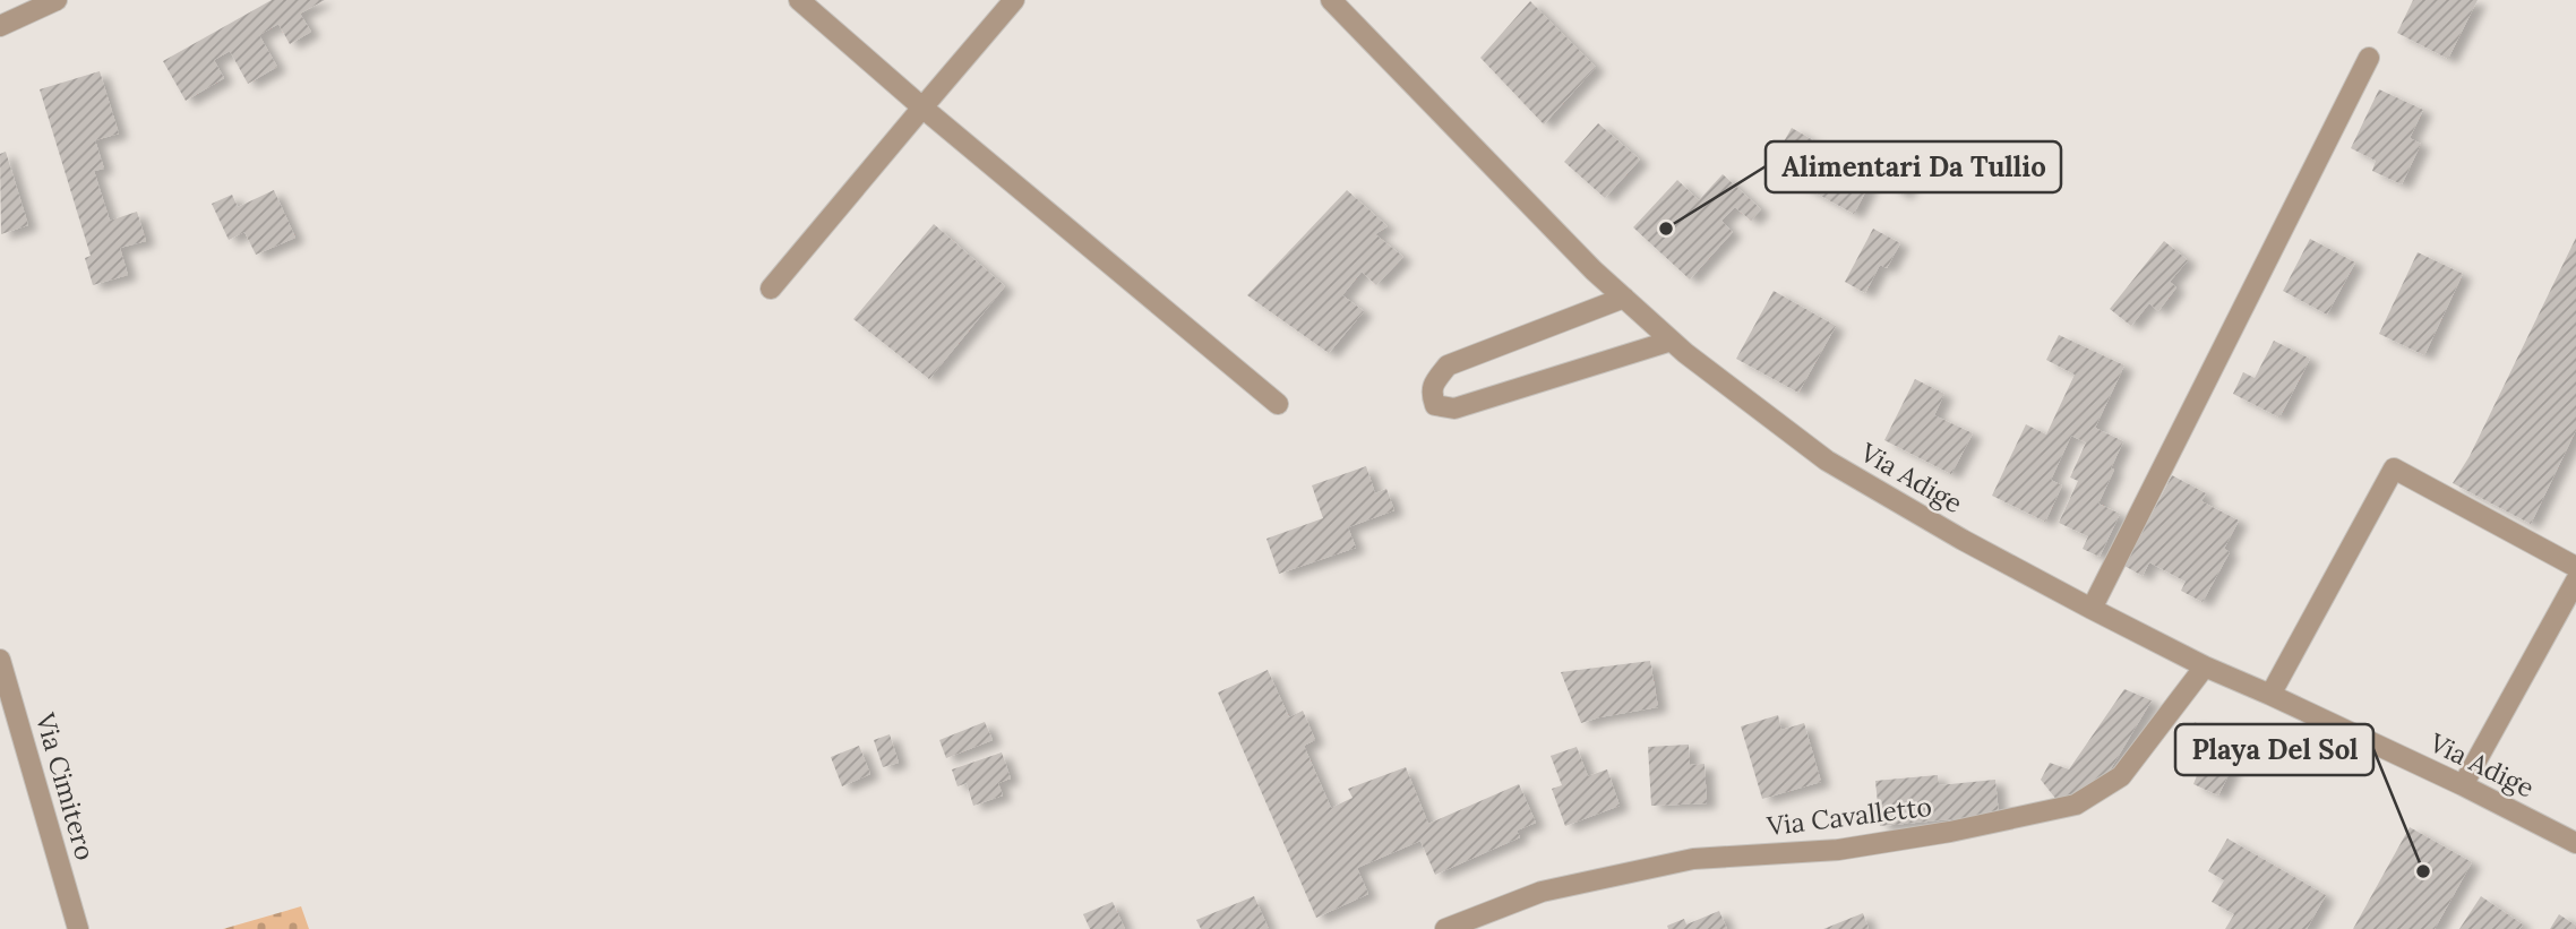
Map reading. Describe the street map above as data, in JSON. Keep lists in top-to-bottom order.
{
  "streets": {
    "street": ["Via Adige", "Via Cimitero", "Via Cavalletto"]
  },
  "crossings": [
    ["Via Adige", "Via Cavalletto"]
  ],
  "places": ["Alimentari Da Tullio", "Playa Del Sol"]
}
